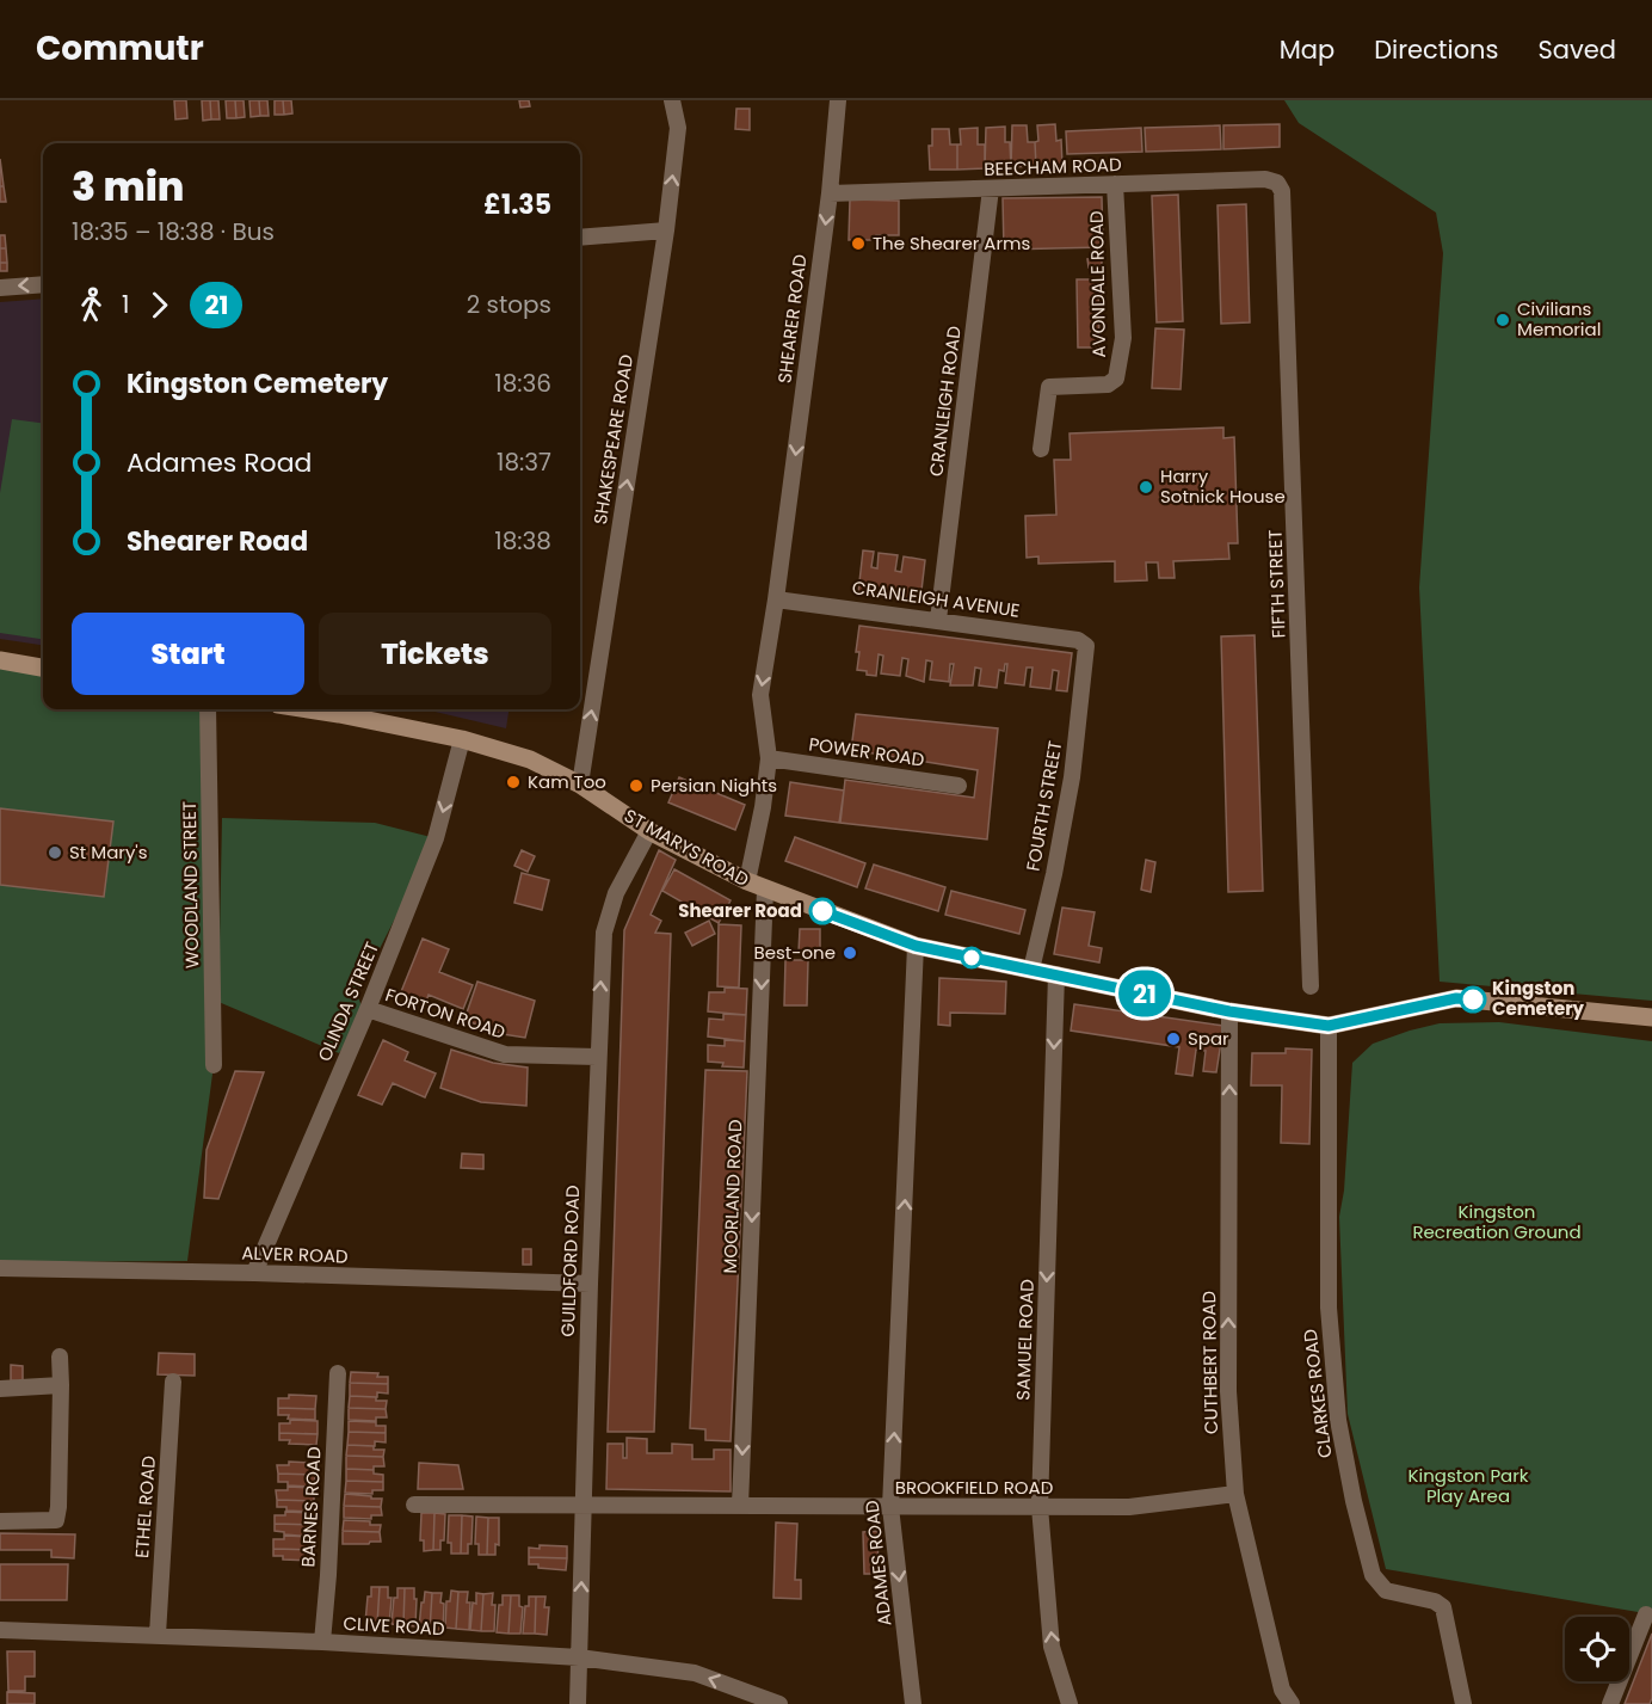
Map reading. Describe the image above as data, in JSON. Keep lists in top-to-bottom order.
{
  "streets": {
    "street": [
      "BEECHAM ROAD",
      "AVONDALE ROAD",
      "SHEARER ROAD",
      "CRANLEIGH ROAD",
      "SHAKESPEARE ROAD",
      "FIFTH STREET",
      "CRANLEIGH AVENUE",
      "POWER ROAD",
      "FOURTH STREET",
      "ST MARYS ROAD",
      "WOODLAND STREET",
      "OLINDA STREET",
      "FORTON ROAD",
      "MOORLAND ROAD",
      "ALVER ROAD",
      "GUILDFORD ROAD",
      "SAMUEL ROAD",
      "CUTHBERT ROAD",
      "CLARKES ROAD",
      "BROOKFIELD ROAD",
      "ETHEL ROAD",
      "BARNES ROAD",
      "ADAMES ROAD",
      "CLIVE ROAD"
    ]
  },
  "crossings": [
    ["BEECHAM ROAD", "AVONDALE ROAD"],
    ["BEECHAM ROAD", "SHEARER ROAD"],
    ["BEECHAM ROAD", "CRANLEIGH ROAD"],
    ["BEECHAM ROAD", "FIFTH STREET"],
    ["SHEARER ROAD", "CRANLEIGH AVENUE"],
    ["SHEARER ROAD", "POWER ROAD"],
    ["SHEARER ROAD", "ST MARYS ROAD"],
    ["CRANLEIGH ROAD", "CRANLEIGH AVENUE"],
    ["SHAKESPEARE ROAD", "ST MARYS ROAD"],
    ["CRANLEIGH AVENUE", "FOURTH STREET"],
    ["FOURTH STREET", "ST MARYS ROAD"],
    ["ST MARYS ROAD", "OLINDA STREET"],
    ["ST MARYS ROAD", "MOORLAND ROAD"],
    ["ST MARYS ROAD", "GUILDFORD ROAD"],
    ["ST MARYS ROAD", "SAMUEL ROAD"],
    ["ST MARYS ROAD", "CUTHBERT ROAD"],
    ["ST MARYS ROAD", "CLARKES ROAD"],
    ["ST MARYS ROAD", "ADAMES ROAD"],
    ["OLINDA STREET", "FORTON ROAD"],
    ["OLINDA STREET", "ALVER ROAD"],
    ["FORTON ROAD", "GUILDFORD ROAD"],
    ["MOORLAND ROAD", "BROOKFIELD ROAD"],
    ["ALVER ROAD", "GUILDFORD ROAD"],
    ["GUILDFORD ROAD", "BROOKFIELD ROAD"],
    ["GUILDFORD ROAD", "CLIVE ROAD"],
    ["SAMUEL ROAD", "BROOKFIELD ROAD"],
    ["CUTHBERT ROAD", "BROOKFIELD ROAD"],
    ["BROOKFIELD ROAD", "ADAMES ROAD"],
    ["ETHEL ROAD", "CLIVE ROAD"],
    ["BARNES ROAD", "CLIVE ROAD"]
  ],
  "one_way": [
    "SHEARER ROAD",
    "SHAKESPEARE ROAD",
    "OLINDA STREET",
    "MOORLAND ROAD",
    "GUILDFORD ROAD",
    "CUTHBERT ROAD"
  ],
  "parks": ["Kingston Recreation Ground", "Kingston Park Play Area"],
  "places": [
    "The Shearer Arms",
    "Civilians Memorial",
    "Harry Sotnick House",
    "Kam Too",
    "Persian Nights",
    "St Mary's",
    "Shearer Road",
    "Best-one",
    "Kingston Cemetery",
    "Spar"
  ],
  "lines": ["bus line 21"],
  "page": {
    "header": "Commutr",
    "nav": ["Map", "Directions", "Saved"],
    "on_map": "21",
    "heading": ["3 min", "18:35 – 18:38 · Bus", "£1.35"],
    "legs": ["1", "21", "2 stops"],
    "list": [
      {
        "name": "Kingston Cemetery",
        "value": "18:36"
      },
      {
        "name": "Adames Road",
        "value": "18:37"
      },
      {
        "name": "Shearer Road",
        "value": "18:38"
      }
    ],
    "buttons": ["Start", "Tickets"]
  }
}
